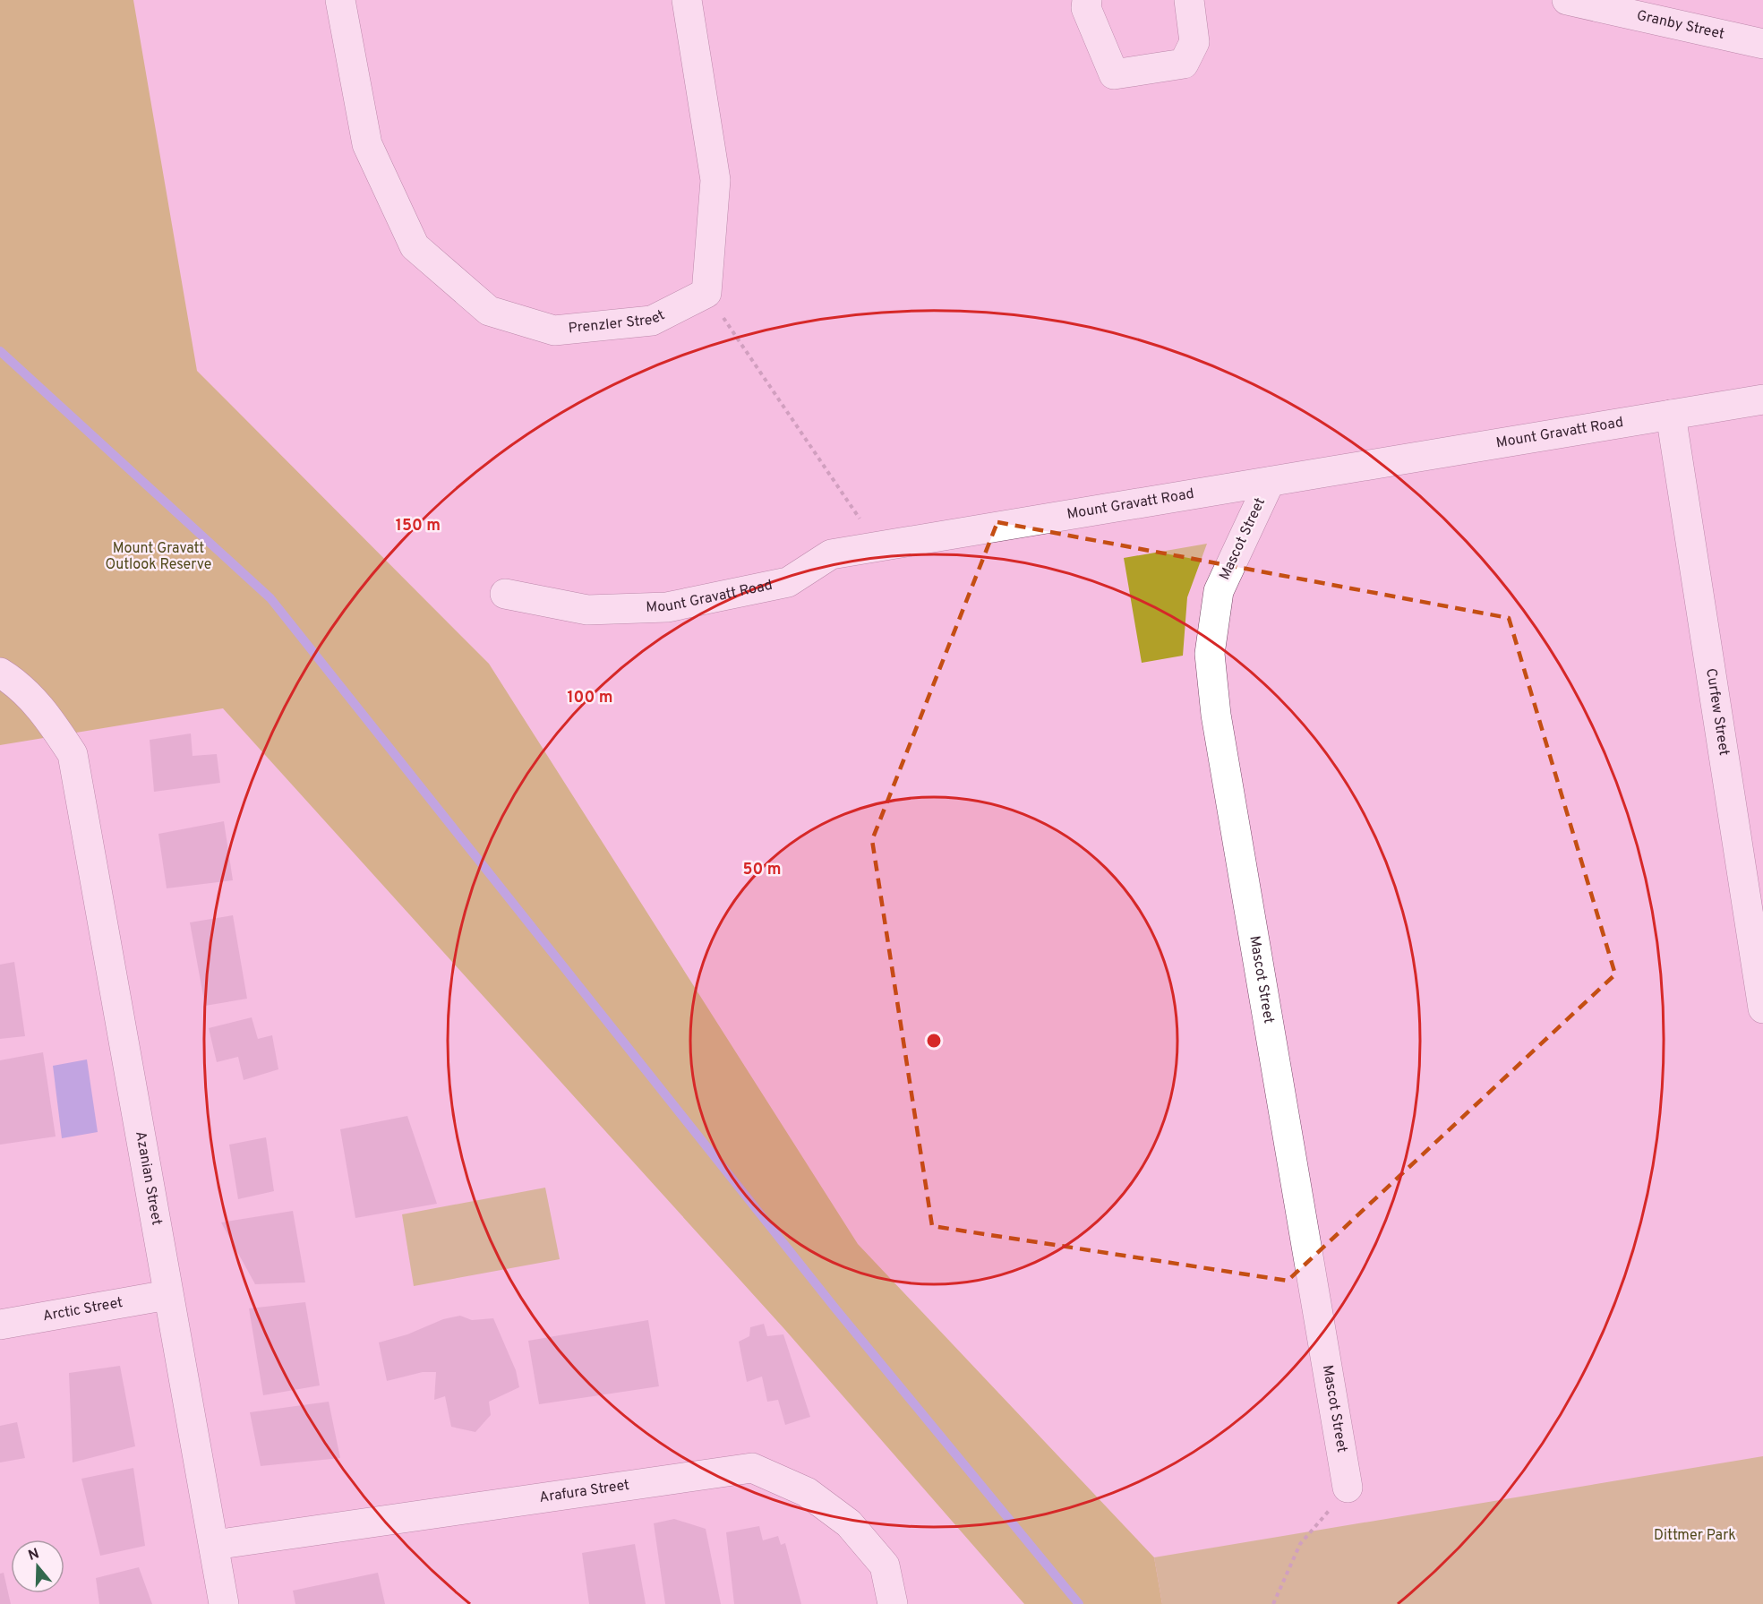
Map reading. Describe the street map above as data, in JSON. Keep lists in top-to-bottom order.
{
  "streets": {
    "street": [
      "Granby Street",
      "Prenzler Street",
      "Mount Gravatt Road",
      "Mascot Street",
      "Curfew Street",
      "Azanian Street",
      "Arctic Street",
      "Arafura Street"
    ]
  },
  "crossings": [
    ["Mount Gravatt Road", "Mascot Street"],
    ["Mount Gravatt Road", "Curfew Street"],
    ["Azanian Street", "Arctic Street"],
    ["Azanian Street", "Arafura Street"]
  ],
  "parks": ["Mount Gravatt Outlook Reserve", "Dittmer Park"],
  "north": "top",
  "rings": ["150 m", "100 m", "50 m"]
}
